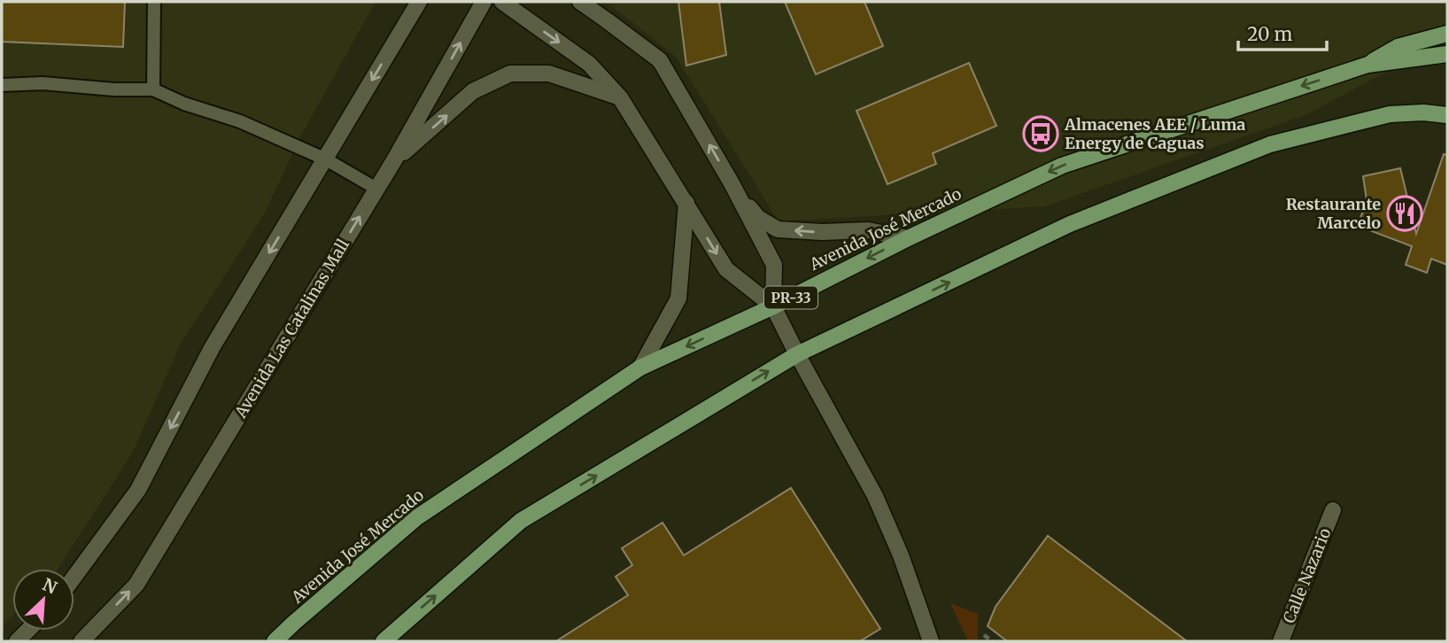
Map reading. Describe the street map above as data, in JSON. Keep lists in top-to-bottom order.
{
  "streets": {
    "main road": ["Avenida José Mercado", "PR-33"],
    "street": ["Avenida Las Catalinas Mall", "Calle Nazario"]
  },
  "places": {
    "bus stop": ["Almacenes AEE / Luma Energy de Caguas"],
    "restaurant": ["Restaurante Marcelo"]
  },
  "scale_bar": "20 m",
  "north": "top right"
}
